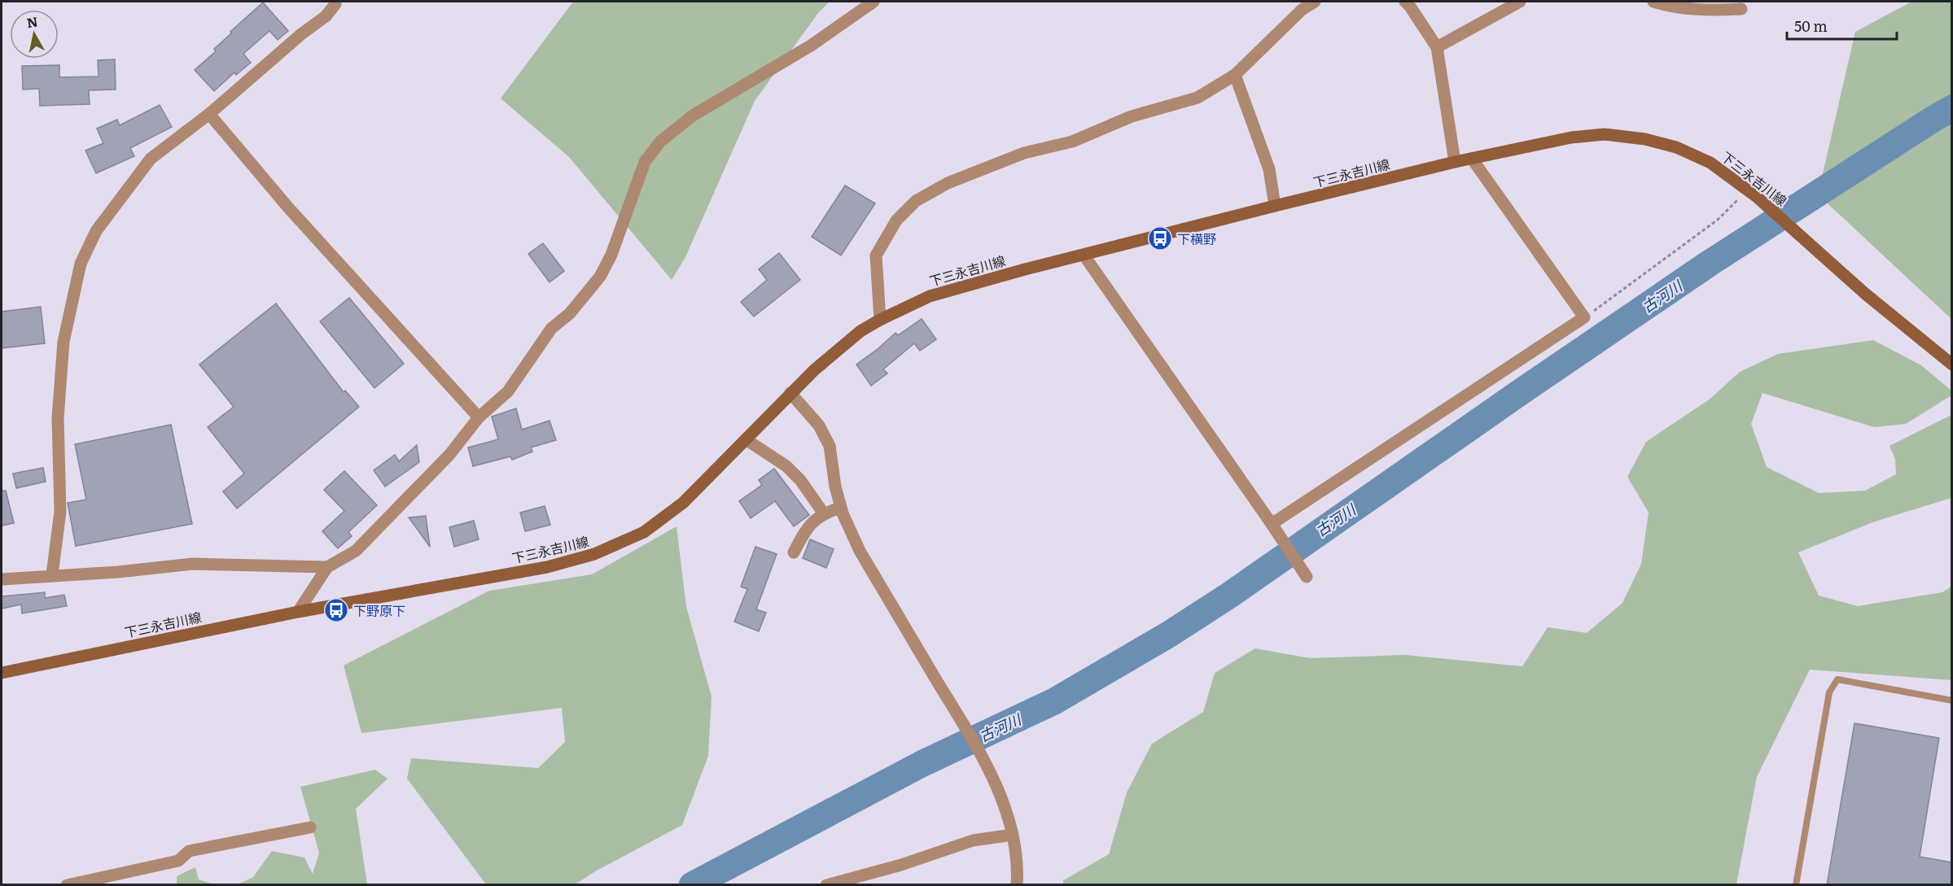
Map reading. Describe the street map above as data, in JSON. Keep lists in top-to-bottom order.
{
  "streets": {
    "main road": ["下三永吉川線"]
  },
  "water": ["古河川"],
  "places": {
    "bus stop": ["下横野", "下野原下"]
  },
  "scale_bar": "50 m",
  "north": "top"
}
